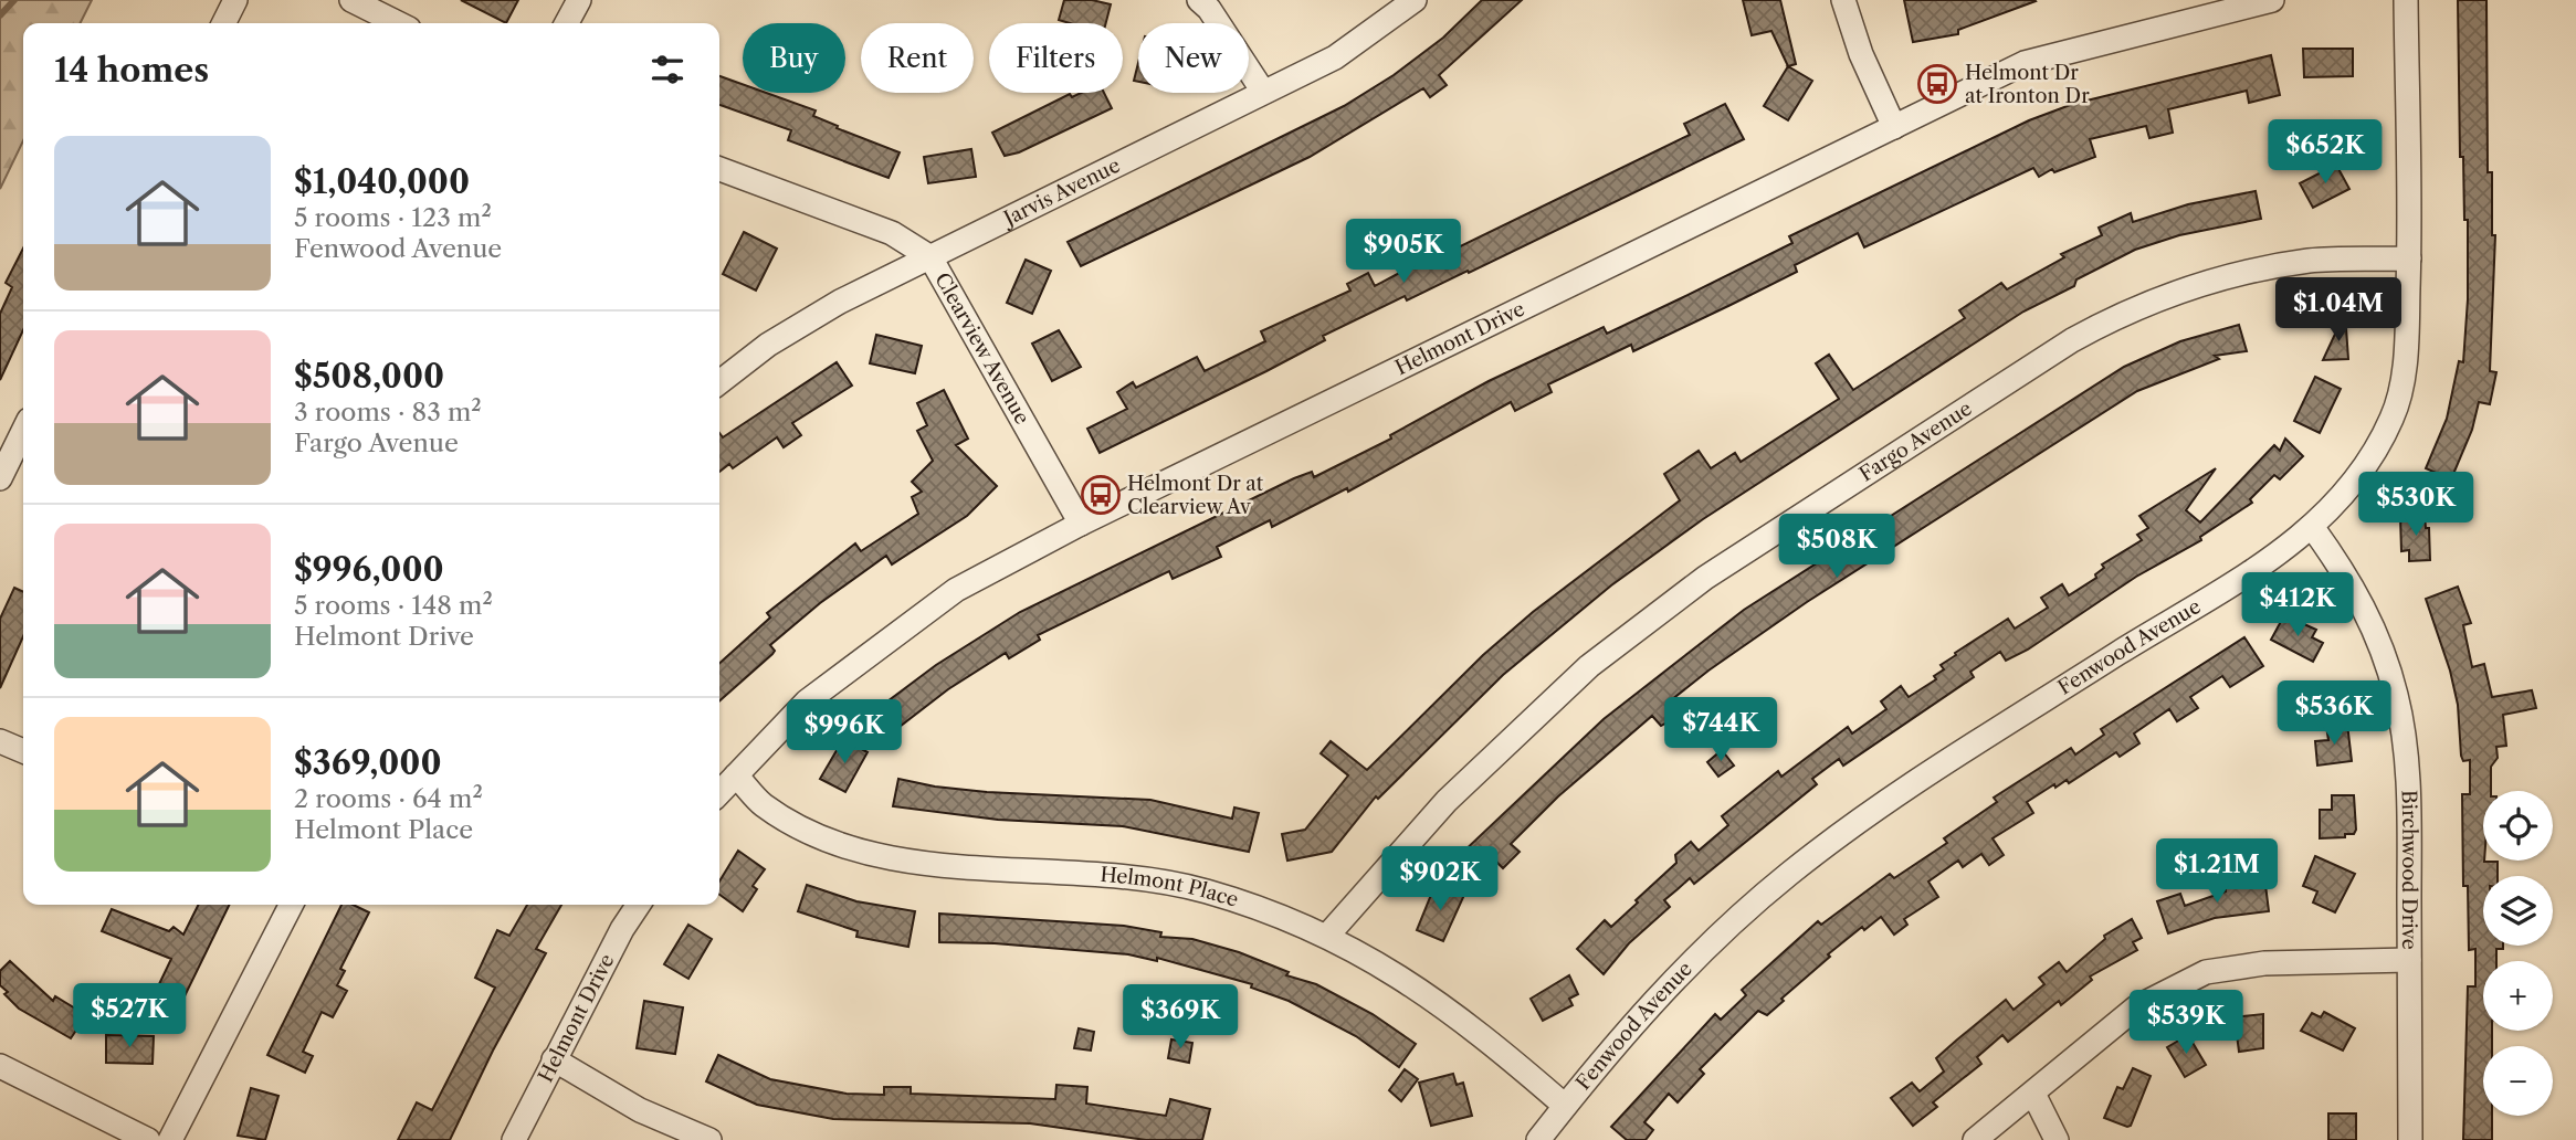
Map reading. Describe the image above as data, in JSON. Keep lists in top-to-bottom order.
{
  "streets": {
    "street": [
      "Jarvis Avenue",
      "Helmont Drive",
      "Clearview Avenue",
      "Fargo Avenue",
      "Fenwood Avenue",
      "Birchwood Drive",
      "Helmont Place"
    ]
  },
  "crossings": [
    ["Jarvis Avenue", "Clearview Avenue"],
    ["Helmont Drive", "Clearview Avenue"],
    ["Helmont Drive", "Helmont Place"],
    ["Fargo Avenue", "Fenwood Avenue"],
    ["Fargo Avenue", "Helmont Place"],
    ["Fenwood Avenue", "Birchwood Drive"],
    ["Fenwood Avenue", "Helmont Place"]
  ],
  "places": {
    "bus stop": ["Helmont Dr at Ironton Dr", "Helmont Dr at Clearview Av"]
  },
  "page": {
    "chip": [
      "Buy",
      "Rent",
      "Filters",
      "New"
    ],
    "heading": "14 homes",
    "list": [
      {
        "name": "$1,040,000",
        "note": "5 rooms · 123 m² · Fenwood Avenue"
      },
      {
        "name": "$508,000",
        "note": "3 rooms · 83 m² · Fargo Avenue"
      },
      {
        "name": "$996,000",
        "note": "5 rooms · 148 m² · Helmont Drive"
      },
      {
        "name": "$369,000",
        "note": "2 rooms · 64 m² · Helmont Place"
      }
    ],
    "price": [
      "$652K",
      "$905K",
      "$1.04M",
      "$530K",
      "$508K",
      "$412K",
      "$536K",
      "$744K",
      "$996K",
      "$1.21M",
      "$902K",
      "$527K",
      "$369K",
      "$539K"
    ],
    "map_buttons": ["+", "−"]
  }
}
